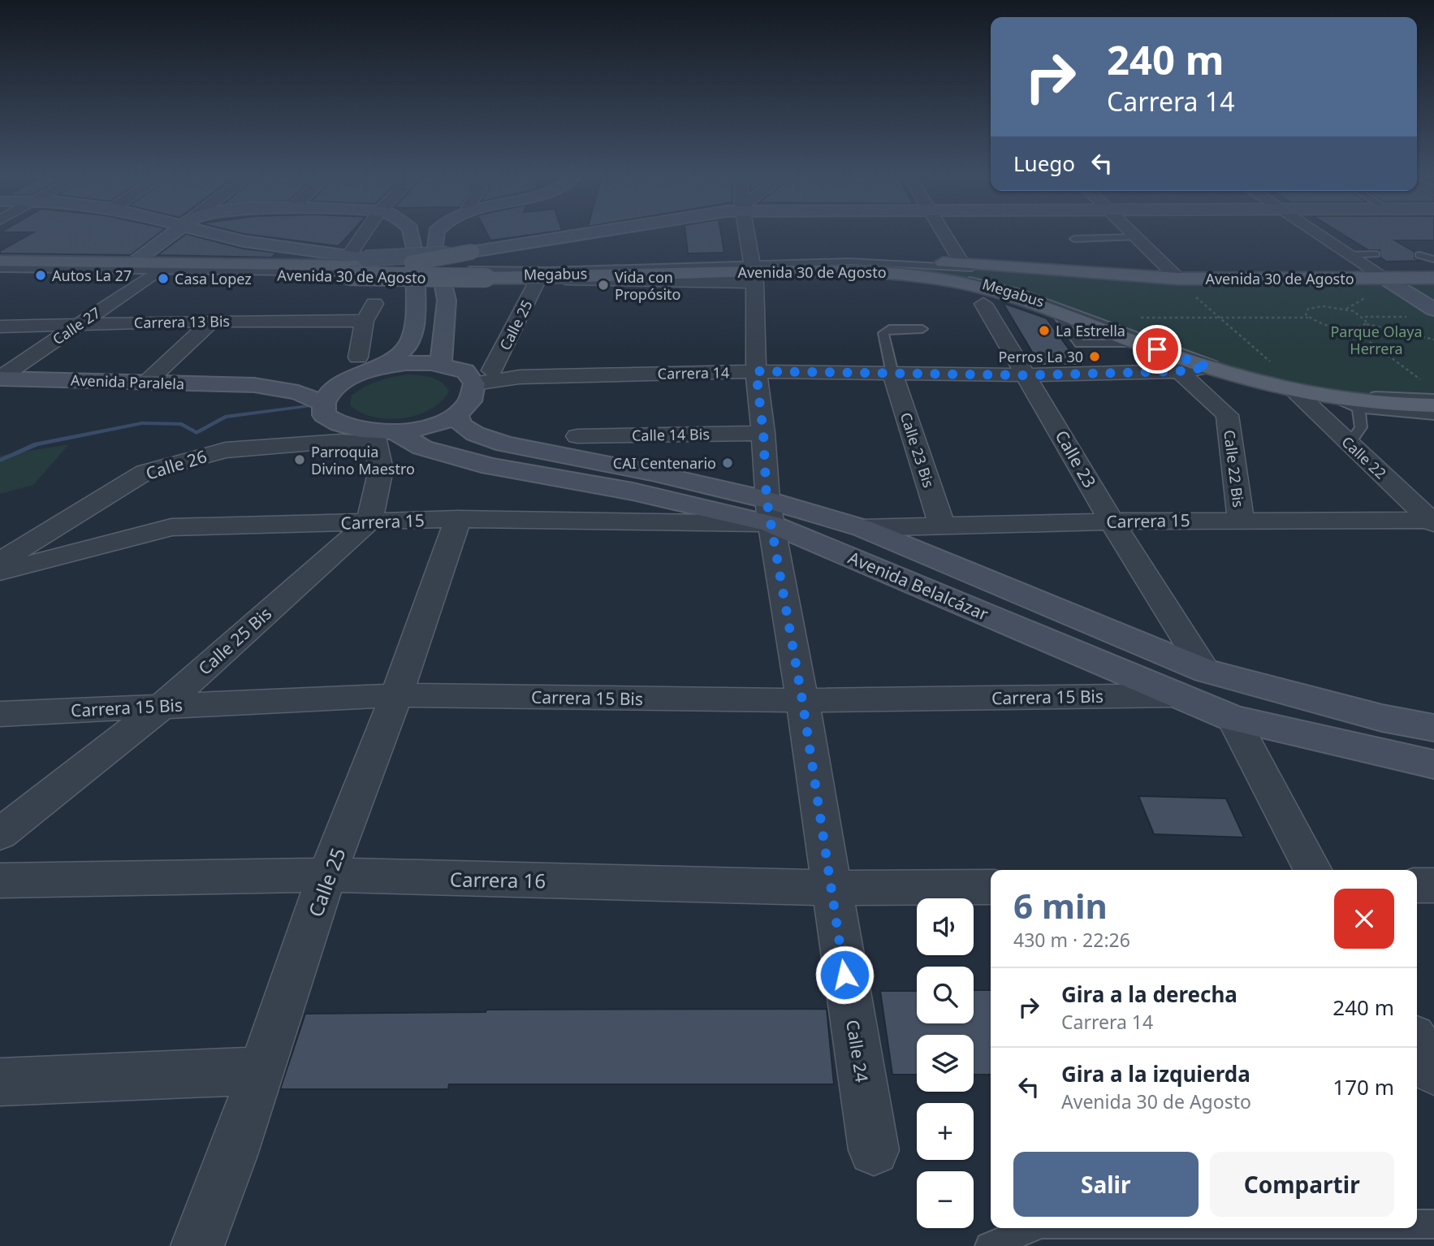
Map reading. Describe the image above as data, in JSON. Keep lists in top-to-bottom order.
{
  "streets": {
    "main road": ["Avenida 30 de Agosto", "Avenida Paralela", "Avenida Belalcázar"],
    "street": [
      "Carrera 13 Bis",
      "Calle 25",
      "Calle 27",
      "Carrera 14",
      "Calle 14 Bis",
      "Calle 23 Bis",
      "Calle 22",
      "Calle 23",
      "Calle 26",
      "Calle 22 Bis",
      "Carrera 15",
      "Calle 25 Bis",
      "Carrera 15 Bis",
      "Carrera 16",
      "Calle 24"
    ],
    "lane": ["Megabus"]
  },
  "crossings": [
    ["Avenida 30 de Agosto", "Megabus"],
    ["Avenida 30 de Agosto", "Calle 25"],
    ["Avenida 30 de Agosto", "Calle 27"],
    ["Avenida 30 de Agosto", "Carrera 14"],
    ["Avenida 30 de Agosto", "Calle 22"],
    ["Avenida 30 de Agosto", "Calle 24"],
    ["Megabus", "Calle 22"],
    ["Megabus", "Calle 24"],
    ["Carrera 13 Bis", "Calle 27"],
    ["Calle 25", "Carrera 14"],
    ["Calle 25", "Avenida Paralela"],
    ["Calle 25", "Carrera 15"],
    ["Calle 25", "Carrera 15 Bis"],
    ["Calle 25", "Carrera 16"],
    ["Calle 27", "Avenida Paralela"],
    ["Carrera 14", "Avenida Paralela"],
    ["Carrera 14", "Calle 23 Bis"],
    ["Carrera 14", "Calle 23"],
    ["Carrera 14", "Calle 22 Bis"],
    ["Carrera 14", "Calle 24"],
    ["Calle 14 Bis", "Calle 24"],
    ["Calle 23 Bis", "Carrera 15"],
    ["Calle 22", "Carrera 15"],
    ["Calle 23", "Carrera 15"],
    ["Calle 23", "Avenida Belalcázar"],
    ["Calle 26", "Avenida Belalcázar"],
    ["Calle 22 Bis", "Carrera 15"],
    ["Carrera 15", "Avenida Belalcázar"],
    ["Carrera 15", "Calle 25 Bis"],
    ["Carrera 15", "Calle 24"],
    ["Avenida Belalcázar", "Carrera 15 Bis"],
    ["Avenida Belalcázar", "Calle 24"],
    ["Calle 25 Bis", "Carrera 15 Bis"],
    ["Carrera 15 Bis", "Calle 24"],
    ["Carrera 16", "Calle 24"]
  ],
  "parks": ["Parque Olaya Herrera"],
  "places": [
    "Autos La 27",
    "Casa Lopez",
    "Vida con Propósito",
    "La Estrella",
    "Perros La 30",
    "Parroquia Divino Maestro",
    "CAI Centenario"
  ],
  "page": {
    "turn": ["240 m", "Carrera 14"],
    "then": "Luego",
    "heading": ["6 min", "430 m · 22:26"],
    "map_buttons": ["+", "−"],
    "list": [
      {
        "name": "Gira a la derecha",
        "note": "Carrera 14",
        "value": "240 m"
      },
      {
        "name": "Gira a la izquierda",
        "note": "Avenida 30 de Agosto",
        "value": "170 m"
      }
    ],
    "buttons": ["Salir", "Compartir"]
  }
}
